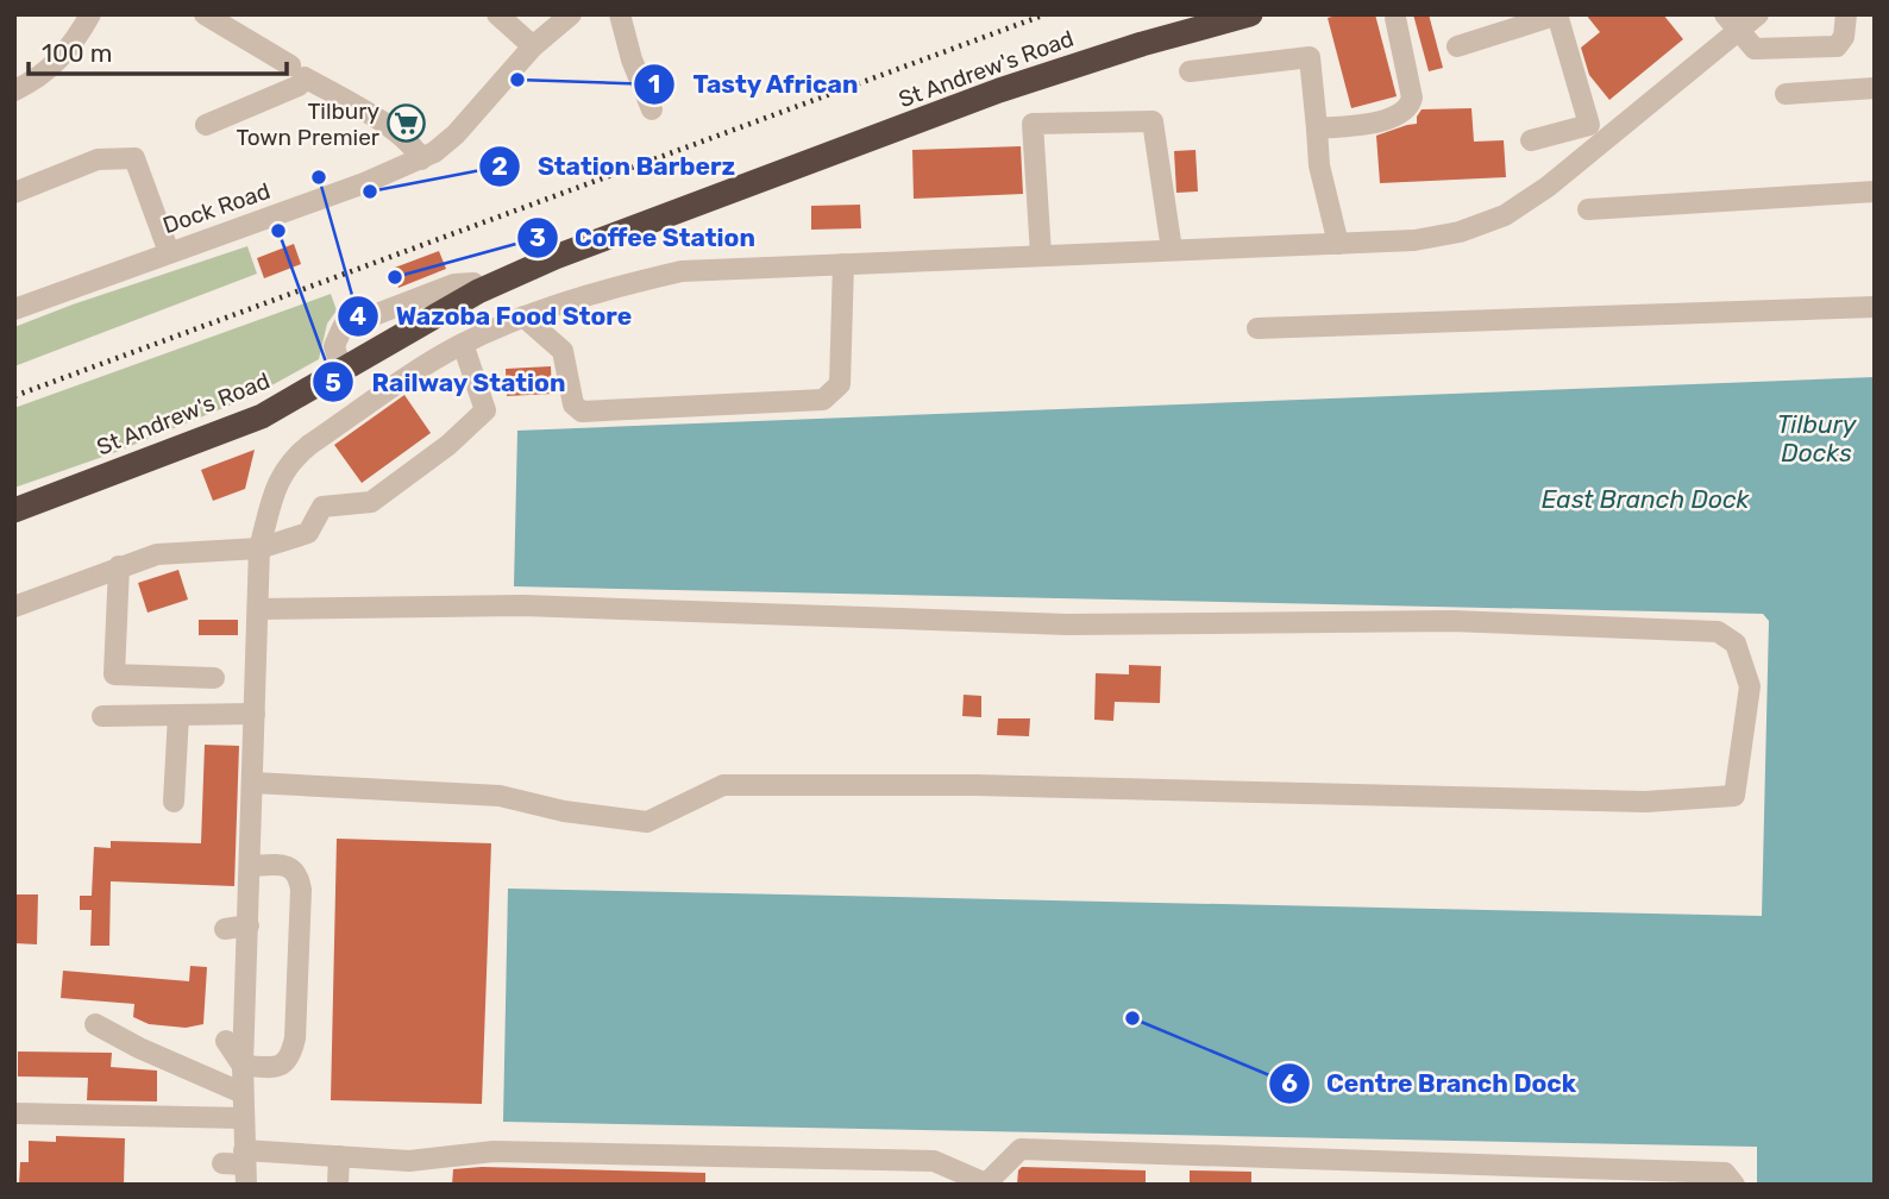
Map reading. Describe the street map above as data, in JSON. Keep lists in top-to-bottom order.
{
  "streets": {
    "highway": ["St Andrew's Road"],
    "street": ["Dock Road"]
  },
  "water": ["Tilbury Docks", "East Branch Dock"],
  "places": {
    "other": [
      "Tasty African",
      "Wazoba Food Store",
      "Station Barberz",
      "Railway Station",
      "Coffee Station",
      "Centre Branch Dock"
    ],
    "supermarket": ["Tilbury Town Premier"]
  },
  "scale_bar": "100 m"
}
